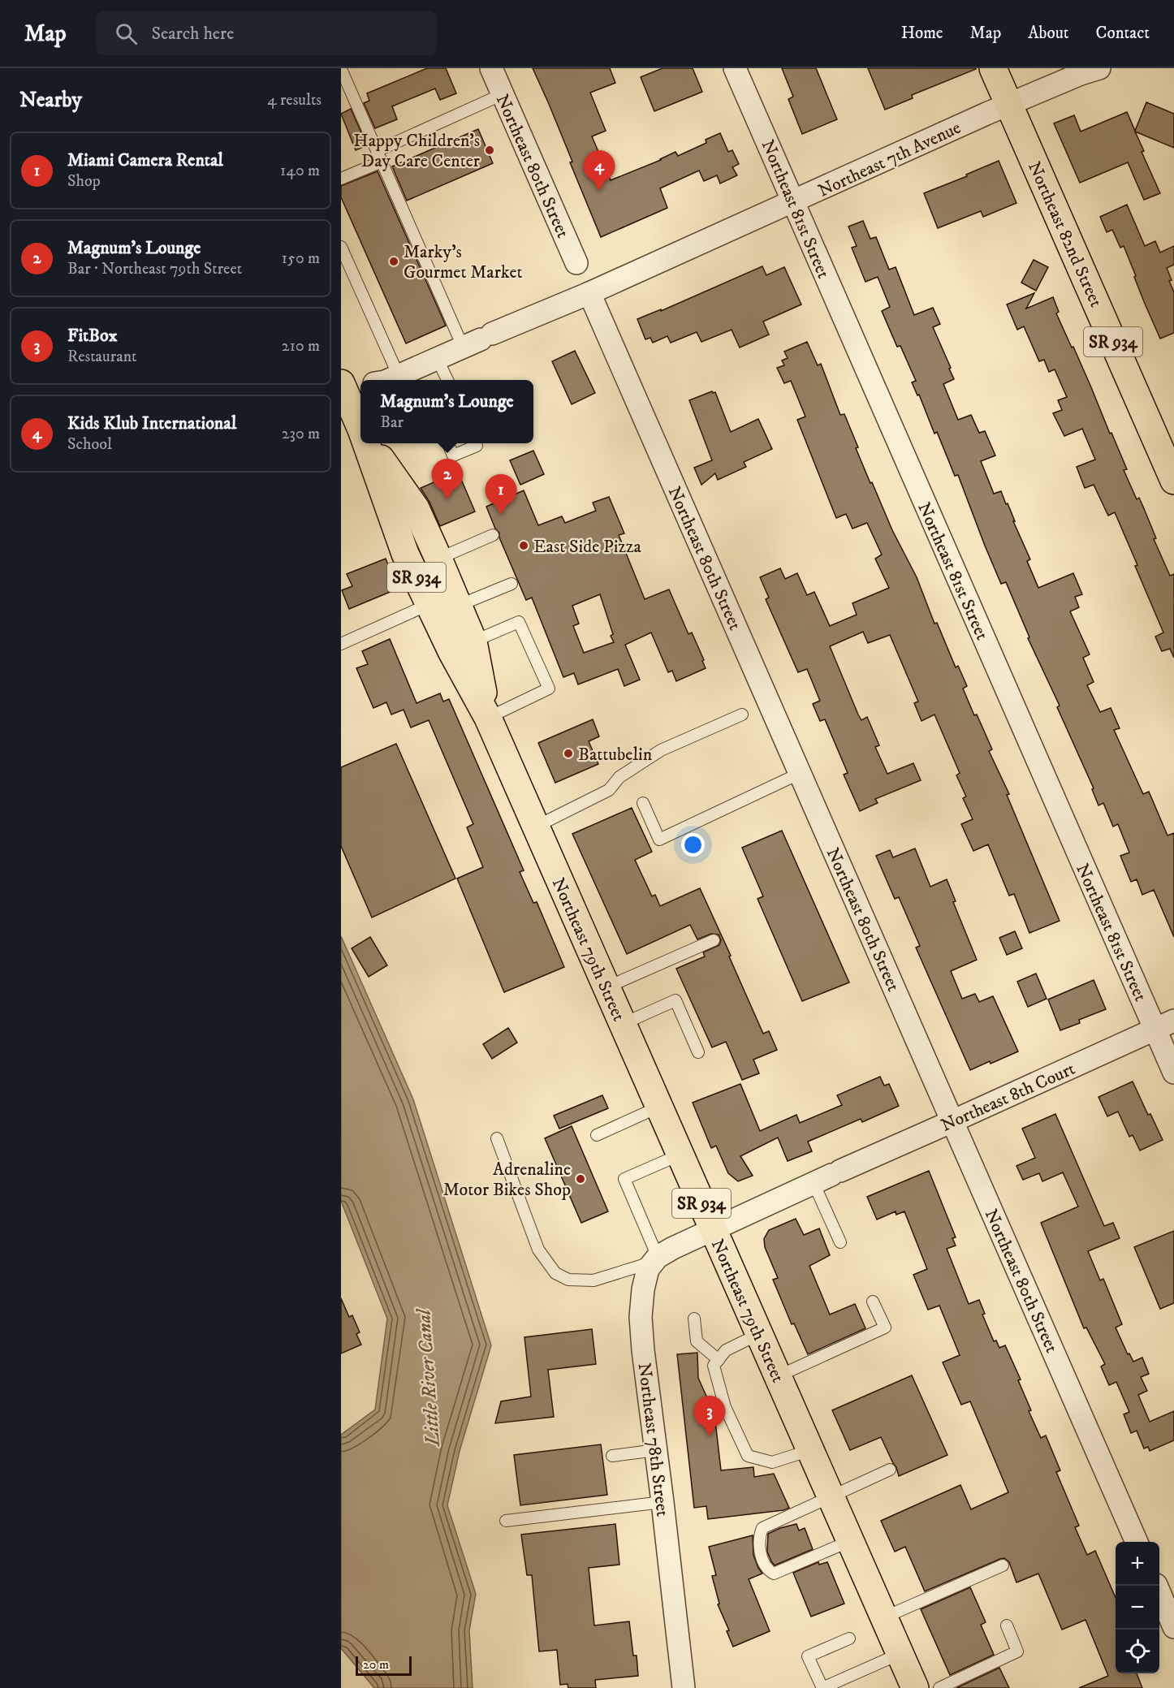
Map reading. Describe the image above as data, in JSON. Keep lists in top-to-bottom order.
{
  "streets": {
    "main road": ["Northeast 82nd Street", "SR 934", "Northeast 79th Street"],
    "street": [
      "Northeast 7th Avenue",
      "Northeast 80th Street",
      "Northeast 81st Street",
      "Northeast 8th Court",
      "Northeast 78th Street"
    ]
  },
  "crossings": [
    ["Northeast 7th Avenue", "Northeast 80th Street"],
    ["Northeast 7th Avenue", "Northeast 81st Street"],
    ["Northeast 7th Avenue", "Northeast 82nd Street"],
    ["Northeast 80th Street", "Northeast 8th Court"],
    ["Northeast 81st Street", "Northeast 8th Court"],
    ["Northeast 79th Street", "Northeast 8th Court"]
  ],
  "water": ["Little River Canal"],
  "places": [
    "Happy Children's Day Care Center",
    "Marky's Gourmet Market",
    "East Side Pizza",
    "Battubelin",
    "Adrenaline Motor Bikes Shop"
  ],
  "scale_bar": "20 m",
  "page": {
    "header": "Map",
    "search": "Search here",
    "nav": [
      "Home",
      "Map",
      "About",
      "Contact"
    ],
    "heading": ["Nearby", "4 results"],
    "list": [
      {
        "mark": "1",
        "name": "Miami Camera Rental",
        "note": "Shop",
        "value": "140 m"
      },
      {
        "mark": "2",
        "name": "Magnum's Lounge",
        "note": "Bar · Northeast 79th Street",
        "value": "150 m"
      },
      {
        "mark": "3",
        "name": "FitBox",
        "note": "Restaurant",
        "value": "210 m"
      },
      {
        "mark": "4",
        "name": "Kids Klub International",
        "note": "School",
        "value": "230 m"
      }
    ],
    "pins": [
      "4",
      "2",
      "1",
      "3"
    ],
    "popup": ["Magnum's Lounge", "Bar"],
    "map_buttons": ["+", "−"],
    "scale": "20 m"
  }
}
